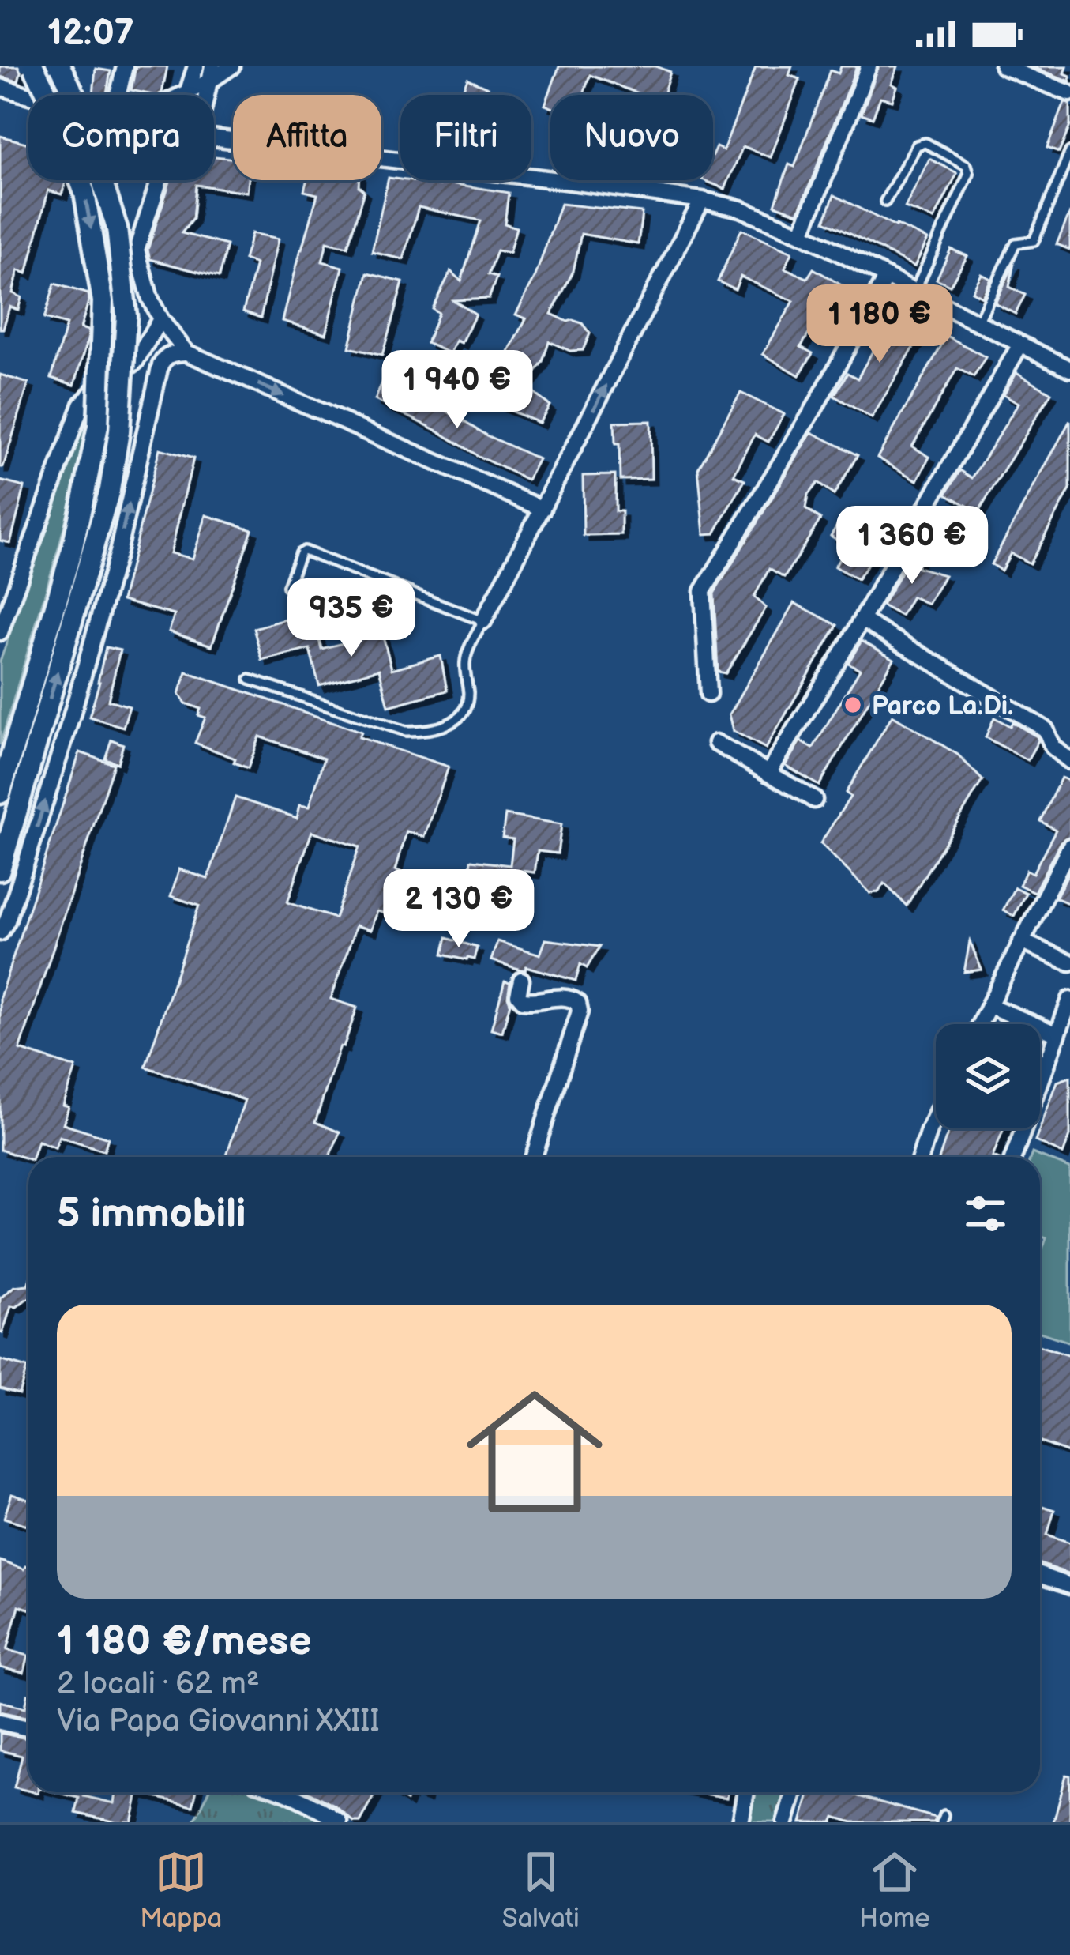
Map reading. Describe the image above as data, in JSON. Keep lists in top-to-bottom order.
{
  "places": ["Parco La.Di."],
  "page": {
    "status": "12:07",
    "chip": [
      "Compra",
      "Affitta",
      "Filtri",
      "Nuovo"
    ],
    "price": [
      "1 180 €",
      "1 940 €",
      "1 360 €",
      "935 €",
      "2 130 €"
    ],
    "heading": "5 immobili",
    "list": [
      {
        "name": "1 180 €/mese",
        "note": "2 locali · 62 m² · Via Papa Giovanni XXIII"
      }
    ],
    "tabs": ["Mappa", "Salvati", "Home"]
  }
}
